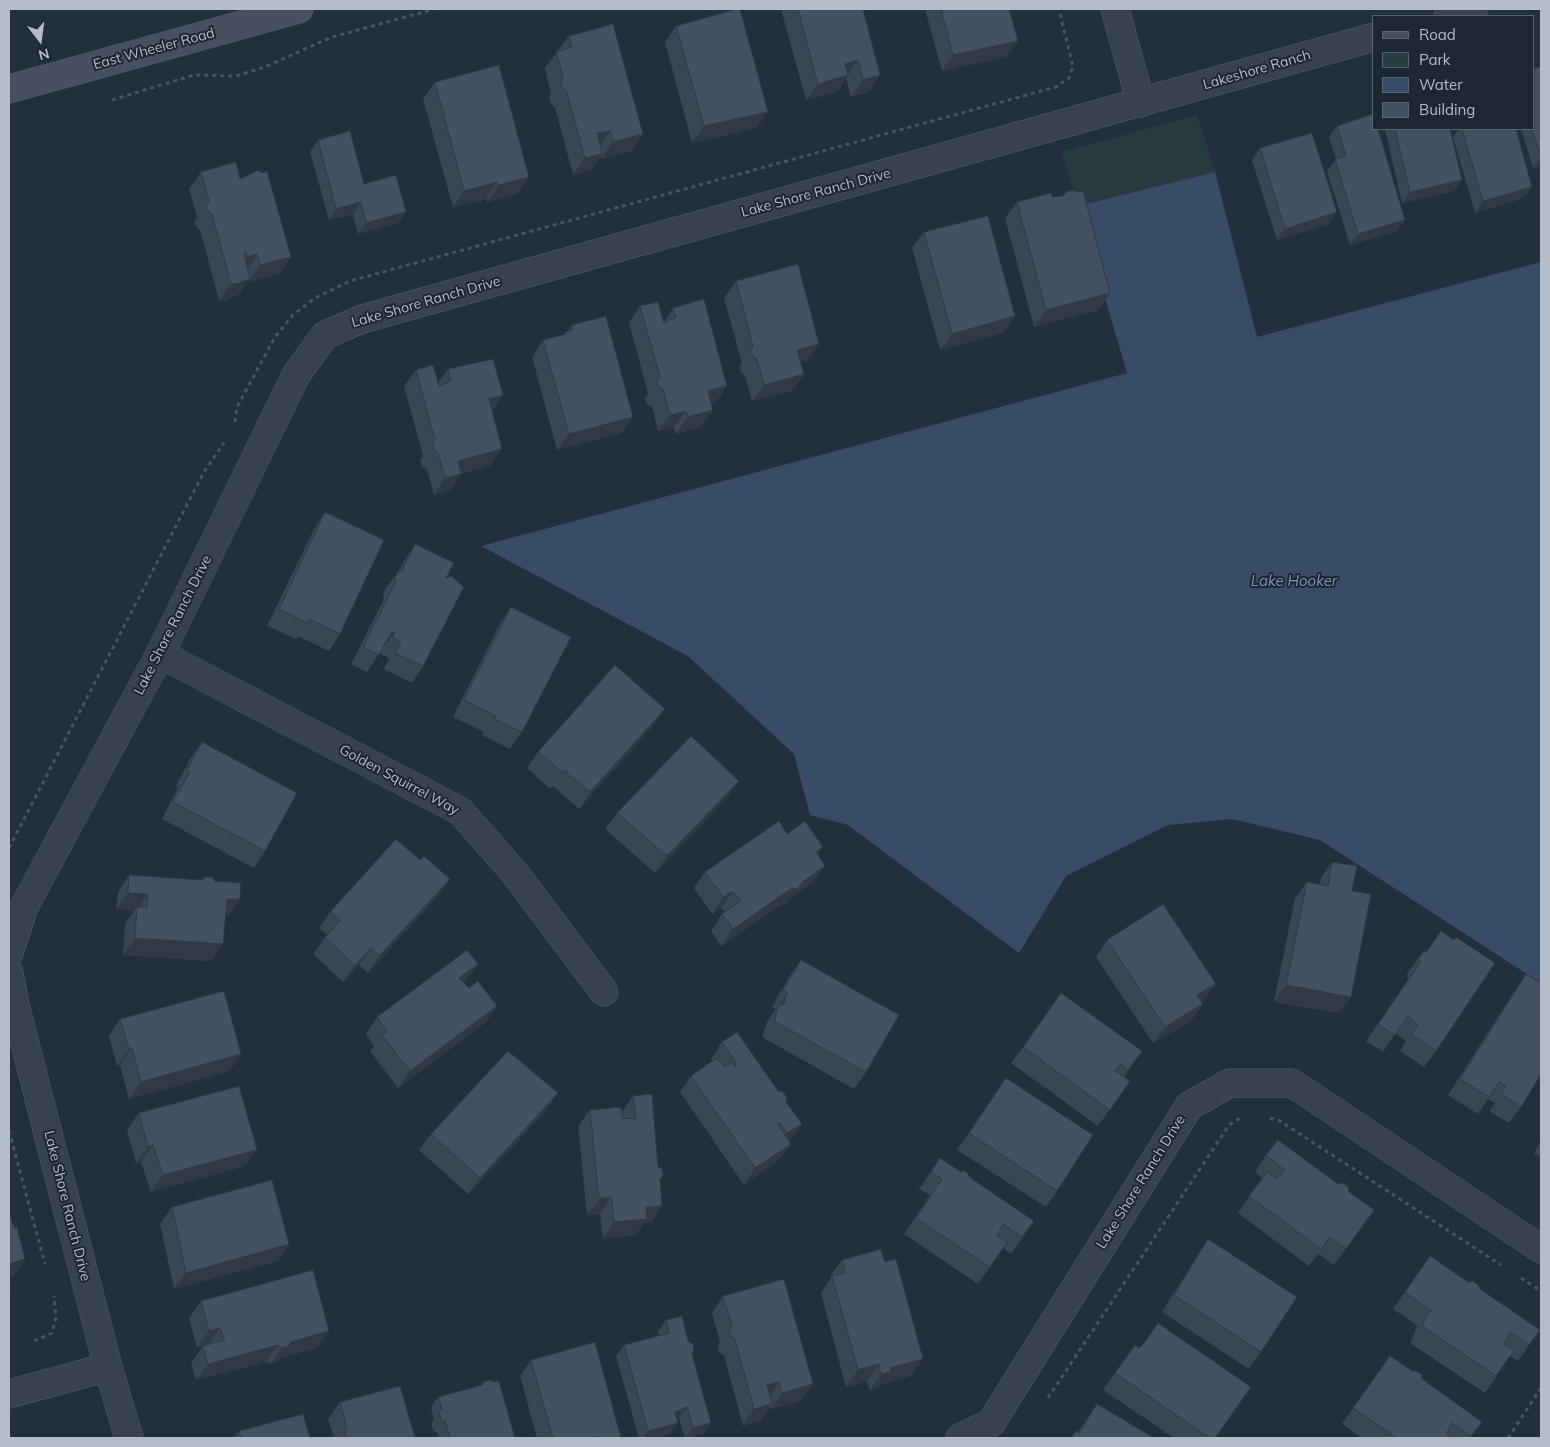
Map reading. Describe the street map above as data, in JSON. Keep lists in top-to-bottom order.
{
  "streets": {
    "street": [
      "East Wheeler Road",
      "Lakeshore Ranch",
      "Lake Shore Ranch Drive",
      "Golden Squirrel Way"
    ]
  },
  "crossings": [
    ["Lakeshore Ranch", "Lake Shore Ranch Drive"],
    ["Lake Shore Ranch Drive", "Golden Squirrel Way"]
  ],
  "water": ["Lake Hooker"],
  "legend": [
    "Road",
    "Park",
    "Water",
    "Building"
  ],
  "north": "bottom"
}
